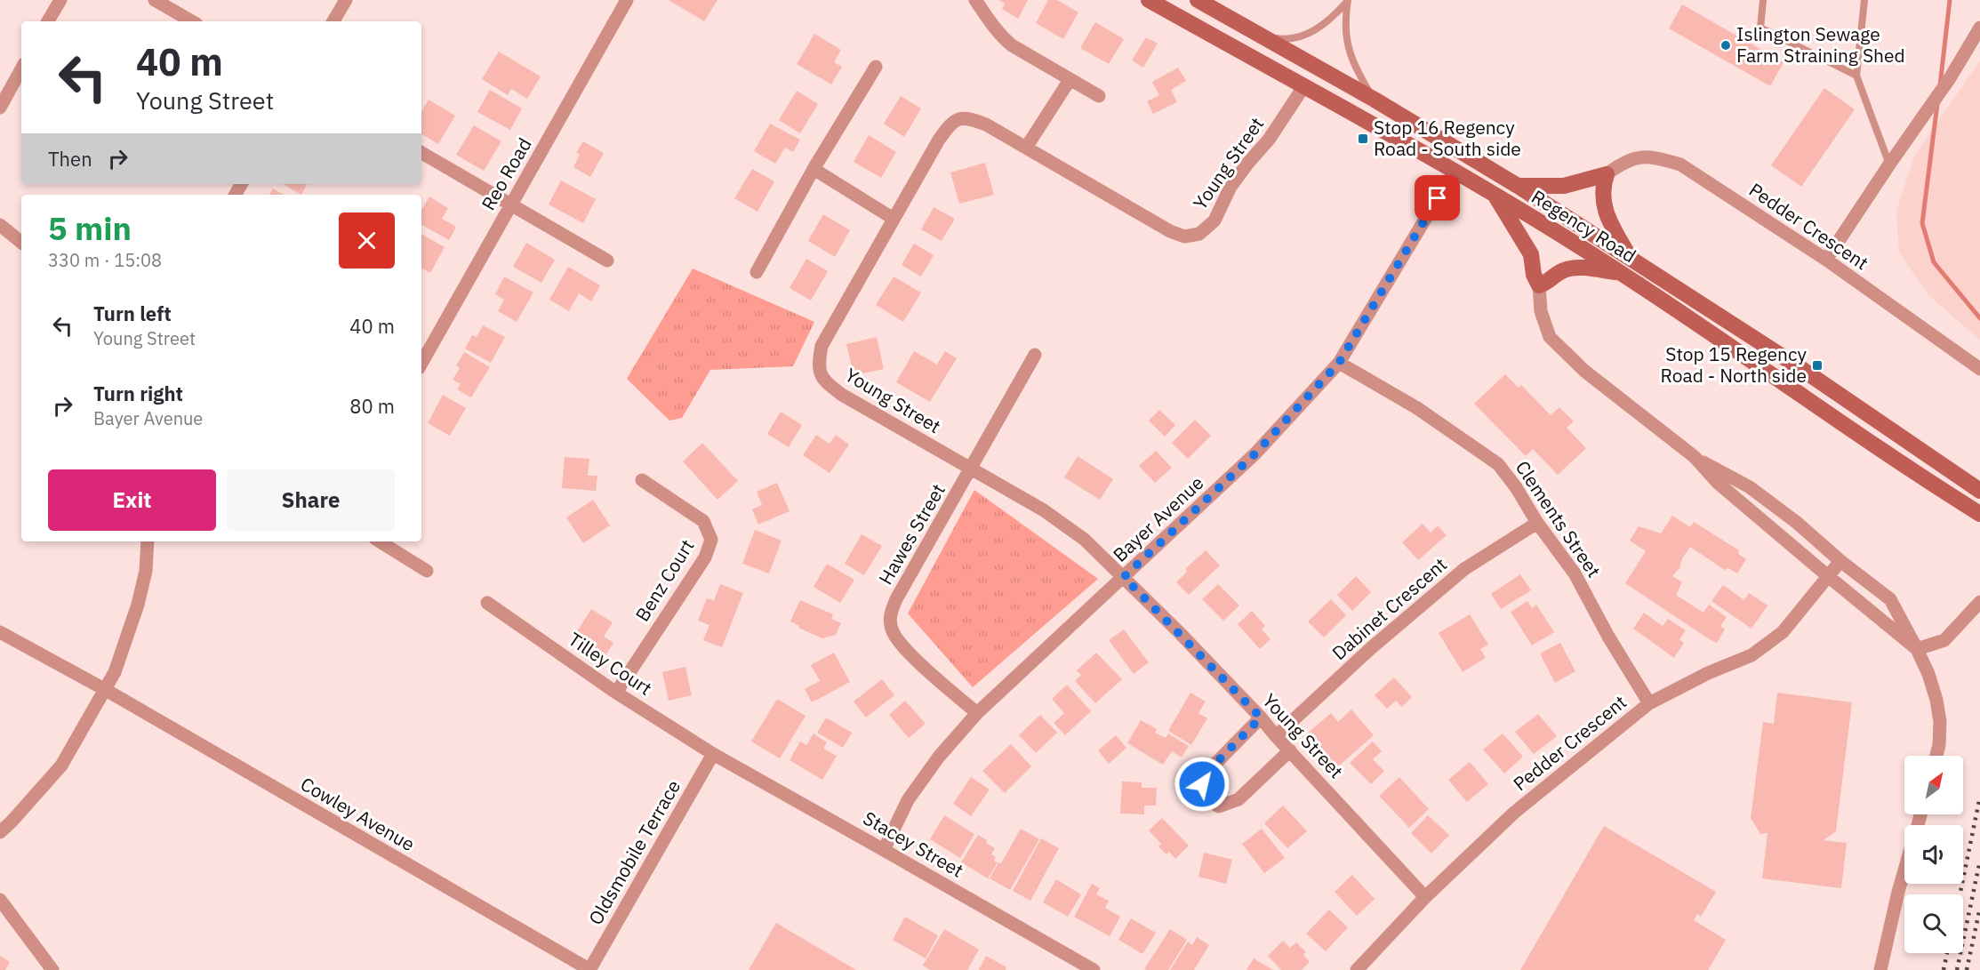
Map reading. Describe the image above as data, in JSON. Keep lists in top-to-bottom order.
{
  "streets": {
    "main road": ["Regency Road"],
    "street": [
      "Young Street",
      "Reo Road",
      "Pedder Crescent",
      "Bayer Avenue",
      "Clements Street",
      "Hawes Street",
      "Benz Court",
      "Dabinet Crescent",
      "Tilley Court",
      "Cowley Avenue",
      "Stacey Street",
      "Oldsmobile Terrace"
    ]
  },
  "crossings": [
    ["Young Street", "Regency Road"],
    ["Young Street", "Pedder Crescent"],
    ["Young Street", "Bayer Avenue"],
    ["Young Street", "Hawes Street"],
    ["Young Street", "Dabinet Crescent"],
    ["Pedder Crescent", "Clements Street"],
    ["Bayer Avenue", "Clements Street"],
    ["Bayer Avenue", "Hawes Street"],
    ["Bayer Avenue", "Stacey Street"],
    ["Clements Street", "Dabinet Crescent"],
    ["Benz Court", "Tilley Court"],
    ["Tilley Court", "Stacey Street"],
    ["Tilley Court", "Oldsmobile Terrace"],
    ["Cowley Avenue", "Oldsmobile Terrace"],
    ["Stacey Street", "Oldsmobile Terrace"]
  ],
  "places": {
    "other": ["Islington Sewage Farm Straining Shed"],
    "transit": ["Stop 16 Regency Road - South side", "Stop 15 Regency Road - North side"]
  },
  "north": "top right",
  "page": {
    "turn": ["40 m", "Young Street"],
    "then": "Then",
    "heading": ["5 min", "330 m · 15:08"],
    "list": [
      {
        "name": "Turn left",
        "note": "Young Street",
        "value": "40 m"
      },
      {
        "name": "Turn right",
        "note": "Bayer Avenue",
        "value": "80 m"
      }
    ],
    "buttons": ["Exit", "Share"]
  }
}
